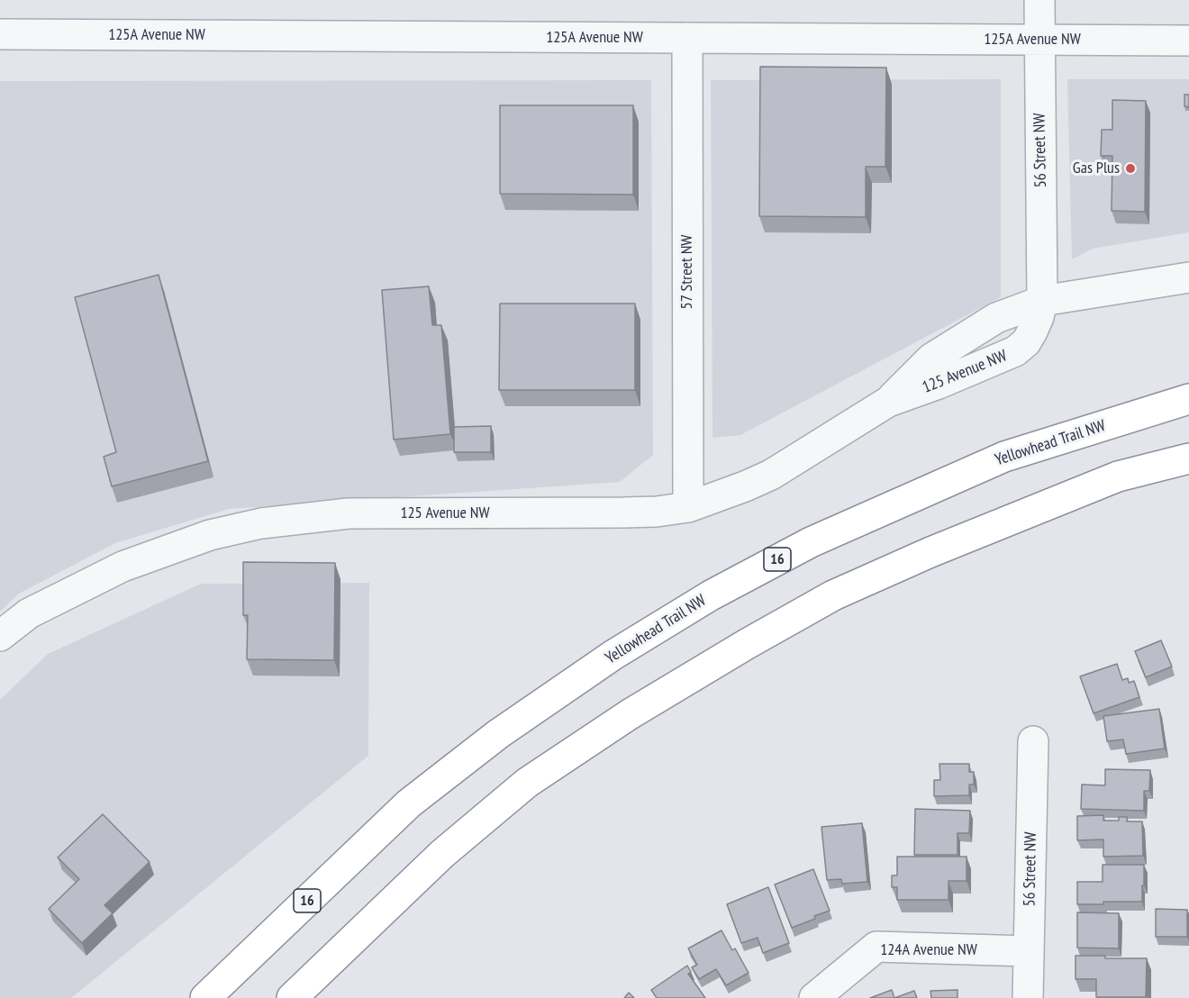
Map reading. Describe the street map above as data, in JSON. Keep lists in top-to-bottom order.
{
  "streets": {
    "highway": ["Yellowhead Trail NW", "16"],
    "street": [
      "125A Avenue NW",
      "56 Street NW",
      "57 Street NW",
      "125 Avenue NW",
      "124A Avenue NW"
    ]
  },
  "crossings": [
    ["125A Avenue NW", "56 Street NW"],
    ["125A Avenue NW", "57 Street NW"],
    ["56 Street NW", "125 Avenue NW"],
    ["56 Street NW", "124A Avenue NW"],
    ["57 Street NW", "125 Avenue NW"]
  ],
  "places": ["Gas Plus"]
}
